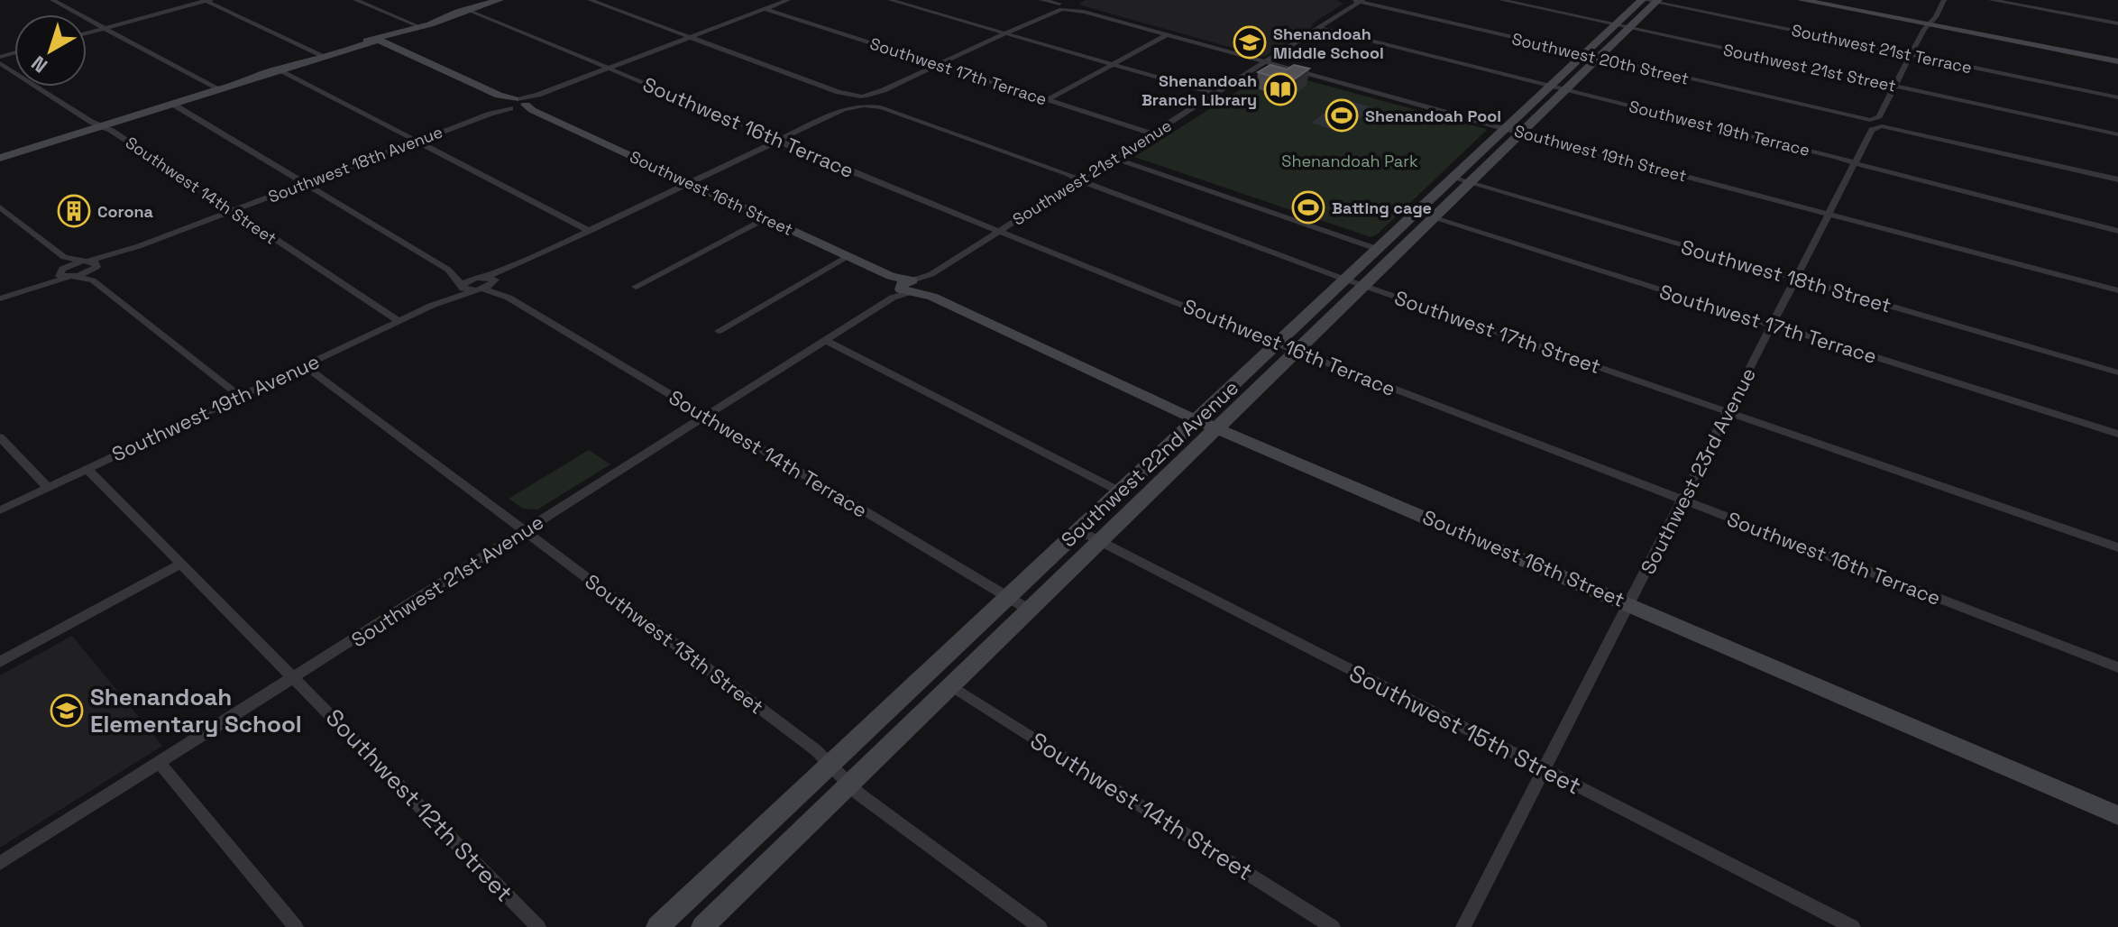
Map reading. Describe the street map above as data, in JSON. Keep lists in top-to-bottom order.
{
  "streets": {
    "main road": ["Southwest 16th Street", "Southwest 22nd Avenue"],
    "street": [
      "Southwest 21st Terrace",
      "Southwest 20th Street",
      "Southwest 21st Street",
      "Southwest 17th Terrace",
      "Southwest 16th Terrace",
      "Southwest 19th Terrace",
      "Southwest 19th Street",
      "Southwest 18th Avenue",
      "Southwest 21st Avenue",
      "Southwest 14th Street",
      "Southwest 18th Street",
      "Southwest 17th Street",
      "Southwest 19th Avenue",
      "Southwest 14th Terrace",
      "Southwest 23rd Avenue",
      "Southwest 13th Street",
      "Southwest 15th Street",
      "Southwest 12th Street"
    ]
  },
  "crossings": [
    ["Southwest 21st Terrace", "Southwest 22nd Avenue"],
    ["Southwest 21st Terrace", "Southwest 23rd Avenue"],
    ["Southwest 20th Street", "Southwest 21st Avenue"],
    ["Southwest 20th Street", "Southwest 22nd Avenue"],
    ["Southwest 20th Street", "Southwest 23rd Avenue"],
    ["Southwest 21st Street", "Southwest 22nd Avenue"],
    ["Southwest 21st Street", "Southwest 23rd Avenue"],
    ["Southwest 17th Terrace", "Southwest 18th Avenue"],
    ["Southwest 17th Terrace", "Southwest 21st Avenue"],
    ["Southwest 17th Terrace", "Southwest 22nd Avenue"],
    ["Southwest 17th Terrace", "Southwest 23rd Avenue"],
    ["Southwest 16th Terrace", "Southwest 18th Avenue"],
    ["Southwest 16th Terrace", "Southwest 21st Avenue"],
    ["Southwest 16th Terrace", "Southwest 22nd Avenue"],
    ["Southwest 16th Terrace", "Southwest 23rd Avenue"],
    ["Southwest 19th Terrace", "Southwest 21st Avenue"],
    ["Southwest 19th Terrace", "Southwest 22nd Avenue"],
    ["Southwest 19th Terrace", "Southwest 23rd Avenue"],
    ["Southwest 19th Street", "Southwest 21st Avenue"],
    ["Southwest 19th Street", "Southwest 22nd Avenue"],
    ["Southwest 19th Street", "Southwest 23rd Avenue"],
    ["Southwest 18th Avenue", "Southwest 14th Street"],
    ["Southwest 18th Avenue", "Southwest 16th Street"],
    ["Southwest 21st Avenue", "Southwest 16th Street"],
    ["Southwest 21st Avenue", "Southwest 17th Street"],
    ["Southwest 21st Avenue", "Southwest 14th Terrace"],
    ["Southwest 21st Avenue", "Southwest 13th Street"],
    ["Southwest 21st Avenue", "Southwest 12th Street"],
    ["Southwest 14th Street", "Southwest 19th Avenue"],
    ["Southwest 14th Street", "Southwest 22nd Avenue"],
    ["Southwest 16th Street", "Southwest 22nd Avenue"],
    ["Southwest 16th Street", "Southwest 23rd Avenue"],
    ["Southwest 18th Street", "Southwest 22nd Avenue"],
    ["Southwest 18th Street", "Southwest 23rd Avenue"],
    ["Southwest 17th Street", "Southwest 22nd Avenue"],
    ["Southwest 17th Street", "Southwest 23rd Avenue"],
    ["Southwest 19th Avenue", "Southwest 14th Terrace"],
    ["Southwest 19th Avenue", "Southwest 13th Street"],
    ["Southwest 19th Avenue", "Southwest 12th Street"],
    ["Southwest 14th Terrace", "Southwest 22nd Avenue"],
    ["Southwest 22nd Avenue", "Southwest 13th Street"],
    ["Southwest 22nd Avenue", "Southwest 15th Street"],
    ["Southwest 23rd Avenue", "Southwest 15th Street"]
  ],
  "parks": ["Shenandoah Park"],
  "places": {
    "school or university": ["Shenandoah Middle School", "Shenandoah Elementary School"],
    "library": ["Shenandoah Branch Library"],
    "sports": ["Shenandoah Pool", "Batting cage"],
    "building": ["Corona"]
  },
  "north": "bottom left"
}
